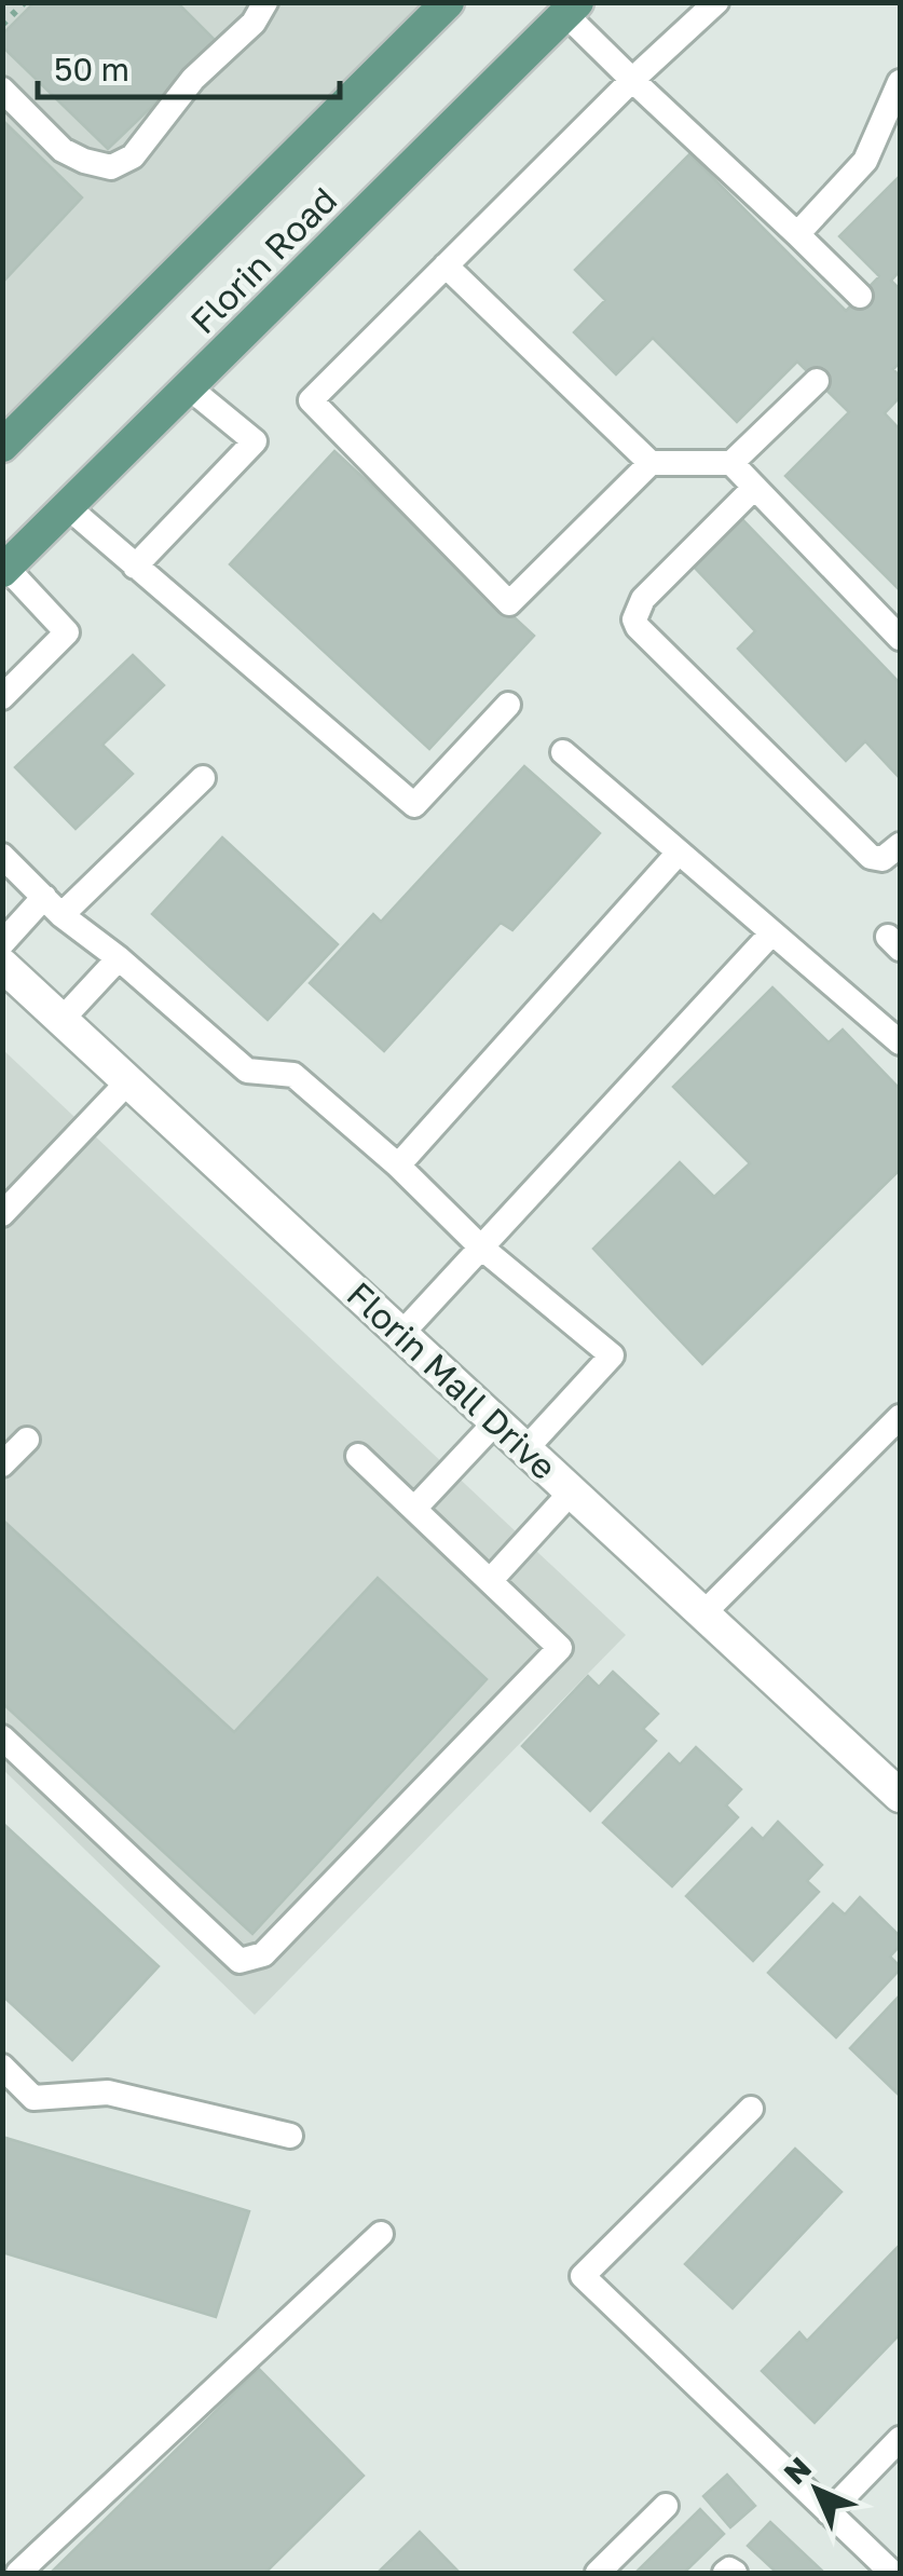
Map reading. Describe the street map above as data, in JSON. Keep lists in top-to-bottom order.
{
  "streets": {
    "main road": ["Florin Road"],
    "street": ["Florin Mall Drive"]
  },
  "scale_bar": "50 m",
  "north": "top left"
}
